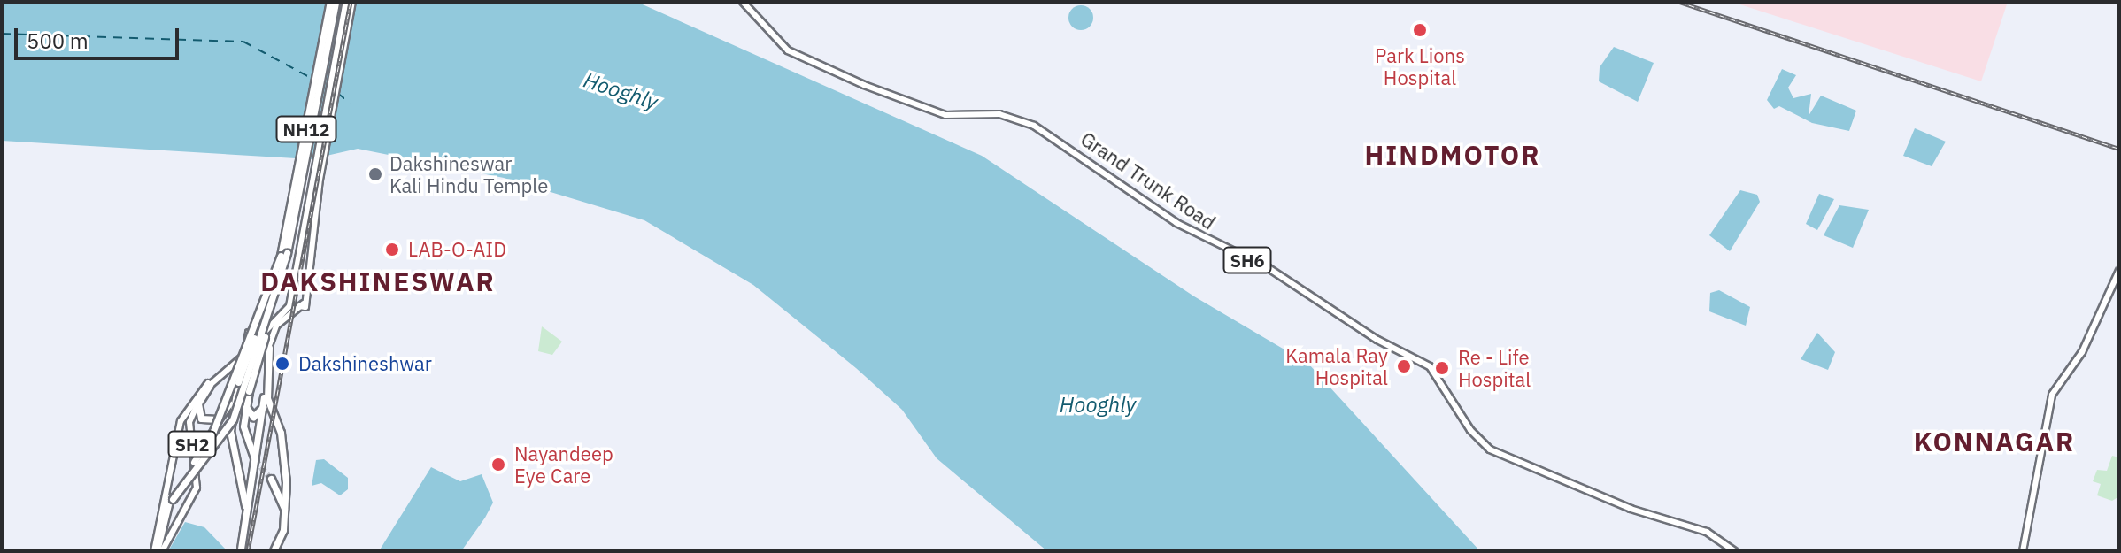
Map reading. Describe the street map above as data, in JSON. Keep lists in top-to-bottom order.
{
  "streets": {
    "highway": ["NH12"],
    "main road": ["Grand Trunk Road", "SH6", "SH2"]
  },
  "districts": ["HINDMOTOR", "DAKSHINESWAR", "KONNAGAR"],
  "water": ["Hooghly"],
  "places": [
    "Park Lions Hospital",
    "Dakshineswar Kali Hindu Temple",
    "LAB-O-AID",
    "Dakshineshwar",
    "Kamala Ray Hospital",
    "Re - Life Hospital",
    "Nayandeep Eye Care"
  ],
  "scale_bar": "500 m"
}
